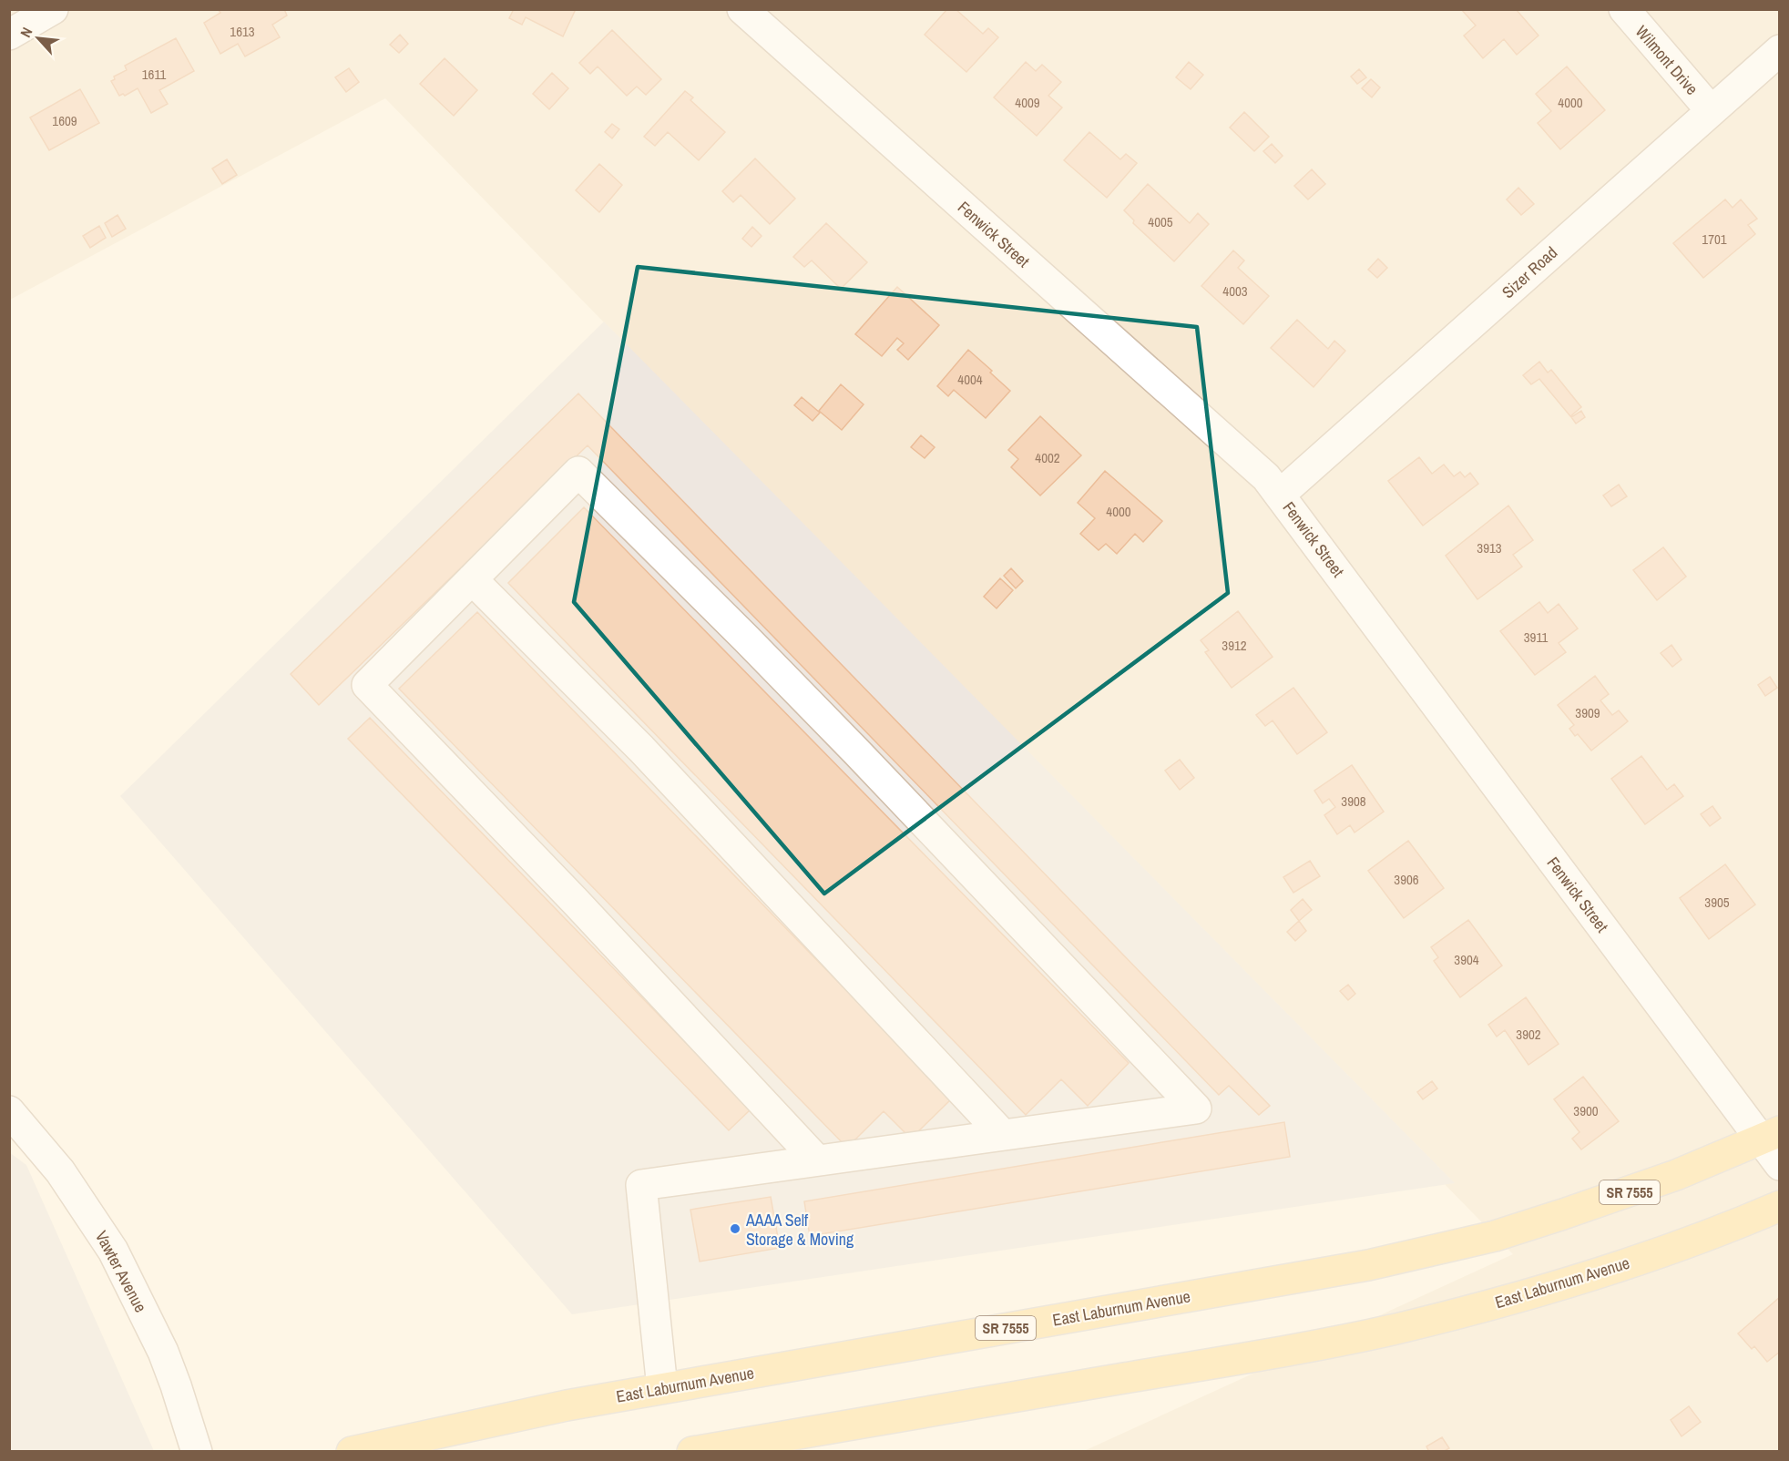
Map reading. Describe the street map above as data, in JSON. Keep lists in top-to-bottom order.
{
  "streets": {
    "main road": ["SR 7555", "East Laburnum Avenue"],
    "street": [
      "Wilmont Drive",
      "Fenwick Street",
      "Sizer Road",
      "Vawter Avenue"
    ]
  },
  "crossings": [
    ["Wilmont Drive", "Sizer Road"],
    ["Fenwick Street", "Sizer Road"],
    ["Fenwick Street", "East Laburnum Avenue"]
  ],
  "places": ["AAAA Self Storage & Moving"],
  "house_numbers": [
    "1613",
    "1611",
    "4009",
    "4000",
    "1609",
    "4005",
    "1701",
    "4003",
    "4004",
    "4002",
    "4000",
    "3913",
    "3911",
    "3912",
    "3909",
    "3908",
    "3906",
    "3905",
    "3904",
    "3902",
    "3900"
  ],
  "north": "top left"
}
